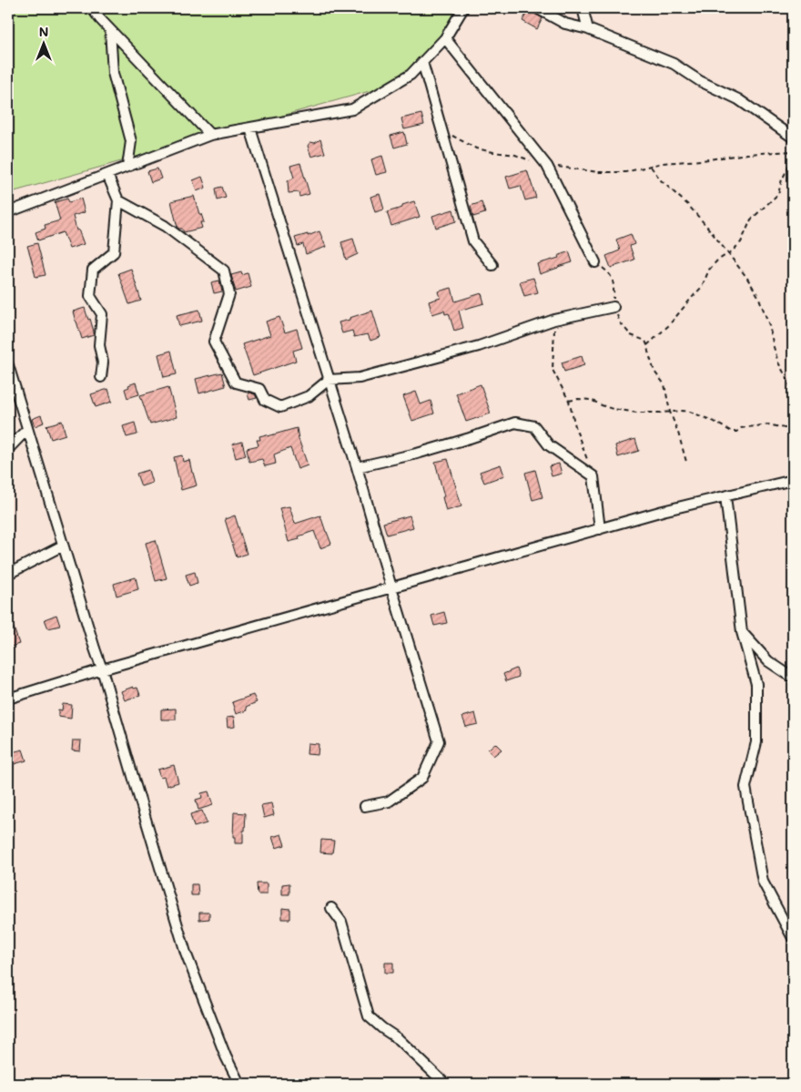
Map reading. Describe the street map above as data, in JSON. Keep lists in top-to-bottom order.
{
  "north": "top"
}
